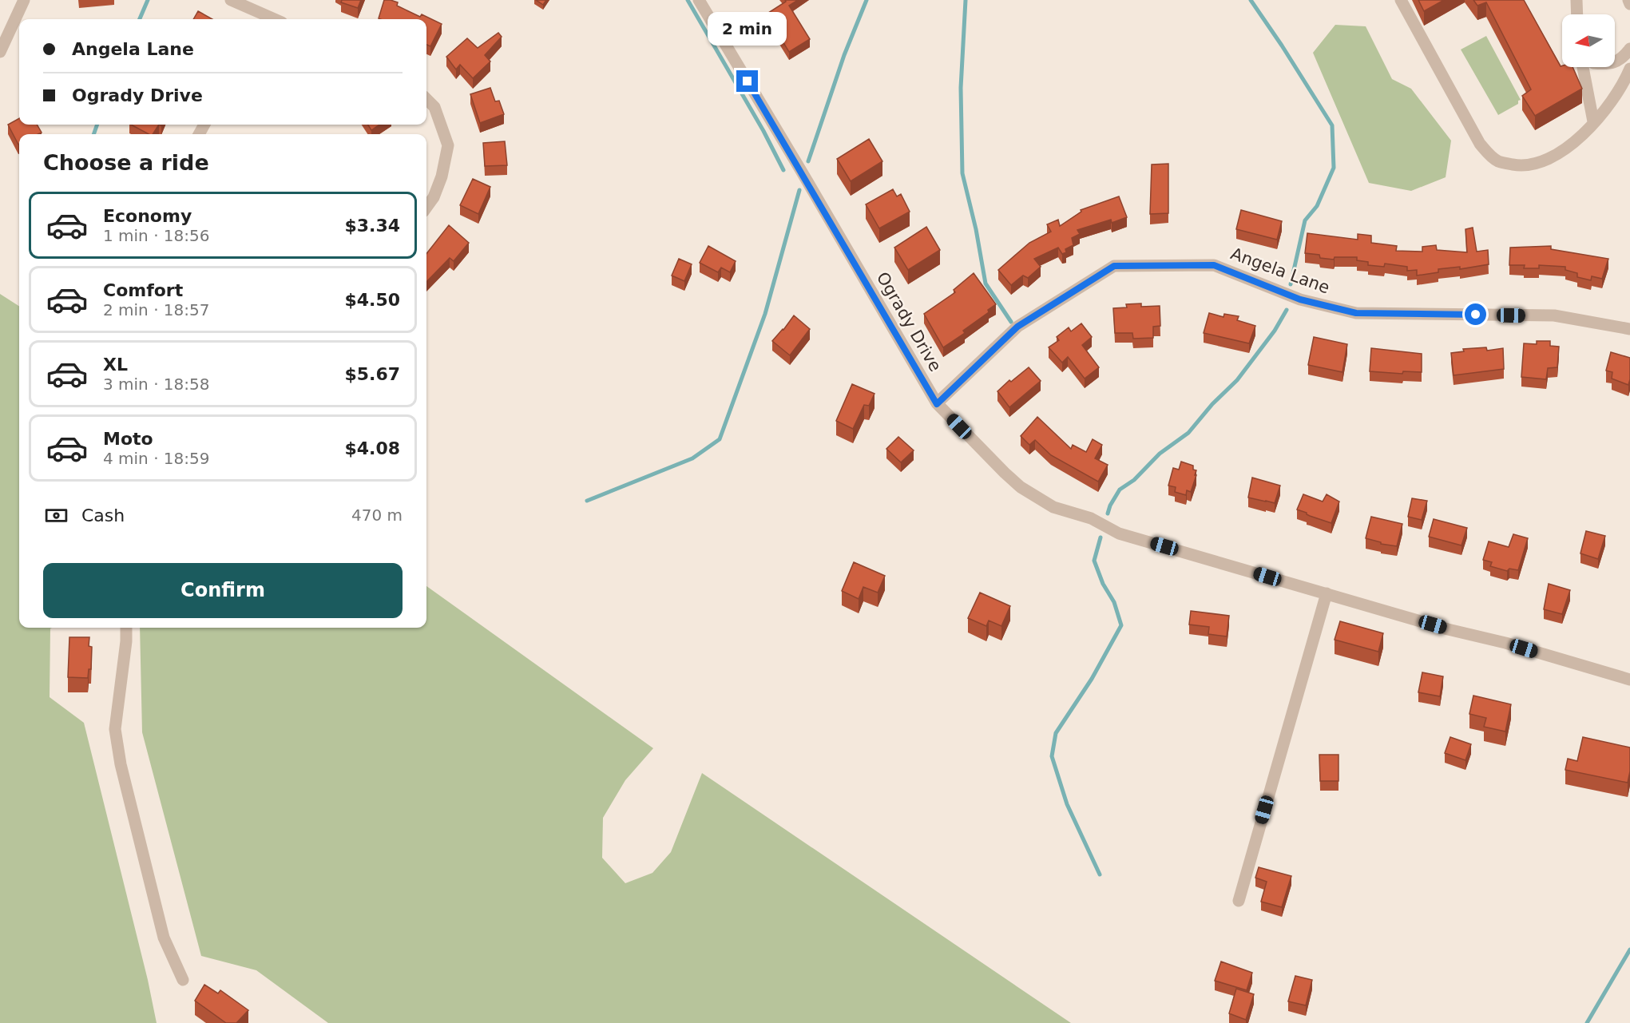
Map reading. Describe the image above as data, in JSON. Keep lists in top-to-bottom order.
{
  "streets": {
    "street": ["Angela Lane", "Ogrady Drive"]
  },
  "crossings": [
    ["Angela Lane", "Ogrady Drive"]
  ],
  "north": "left",
  "page": {
    "bubble": "2 min",
    "banner": ["Angela Lane", "Ogrady Drive"],
    "heading": "Choose a ride",
    "list": [
      {
        "name": "Economy",
        "note": "1 min · 18:56",
        "value": "$3.34"
      },
      {
        "name": "Comfort",
        "note": "2 min · 18:57",
        "value": "$4.50"
      },
      {
        "name": "XL",
        "note": "3 min · 18:58",
        "value": "$5.67"
      },
      {
        "name": "Moto",
        "note": "4 min · 18:59",
        "value": "$4.08"
      }
    ],
    "pay": ["Cash", "470 m"],
    "buttons": "Confirm"
  }
}
